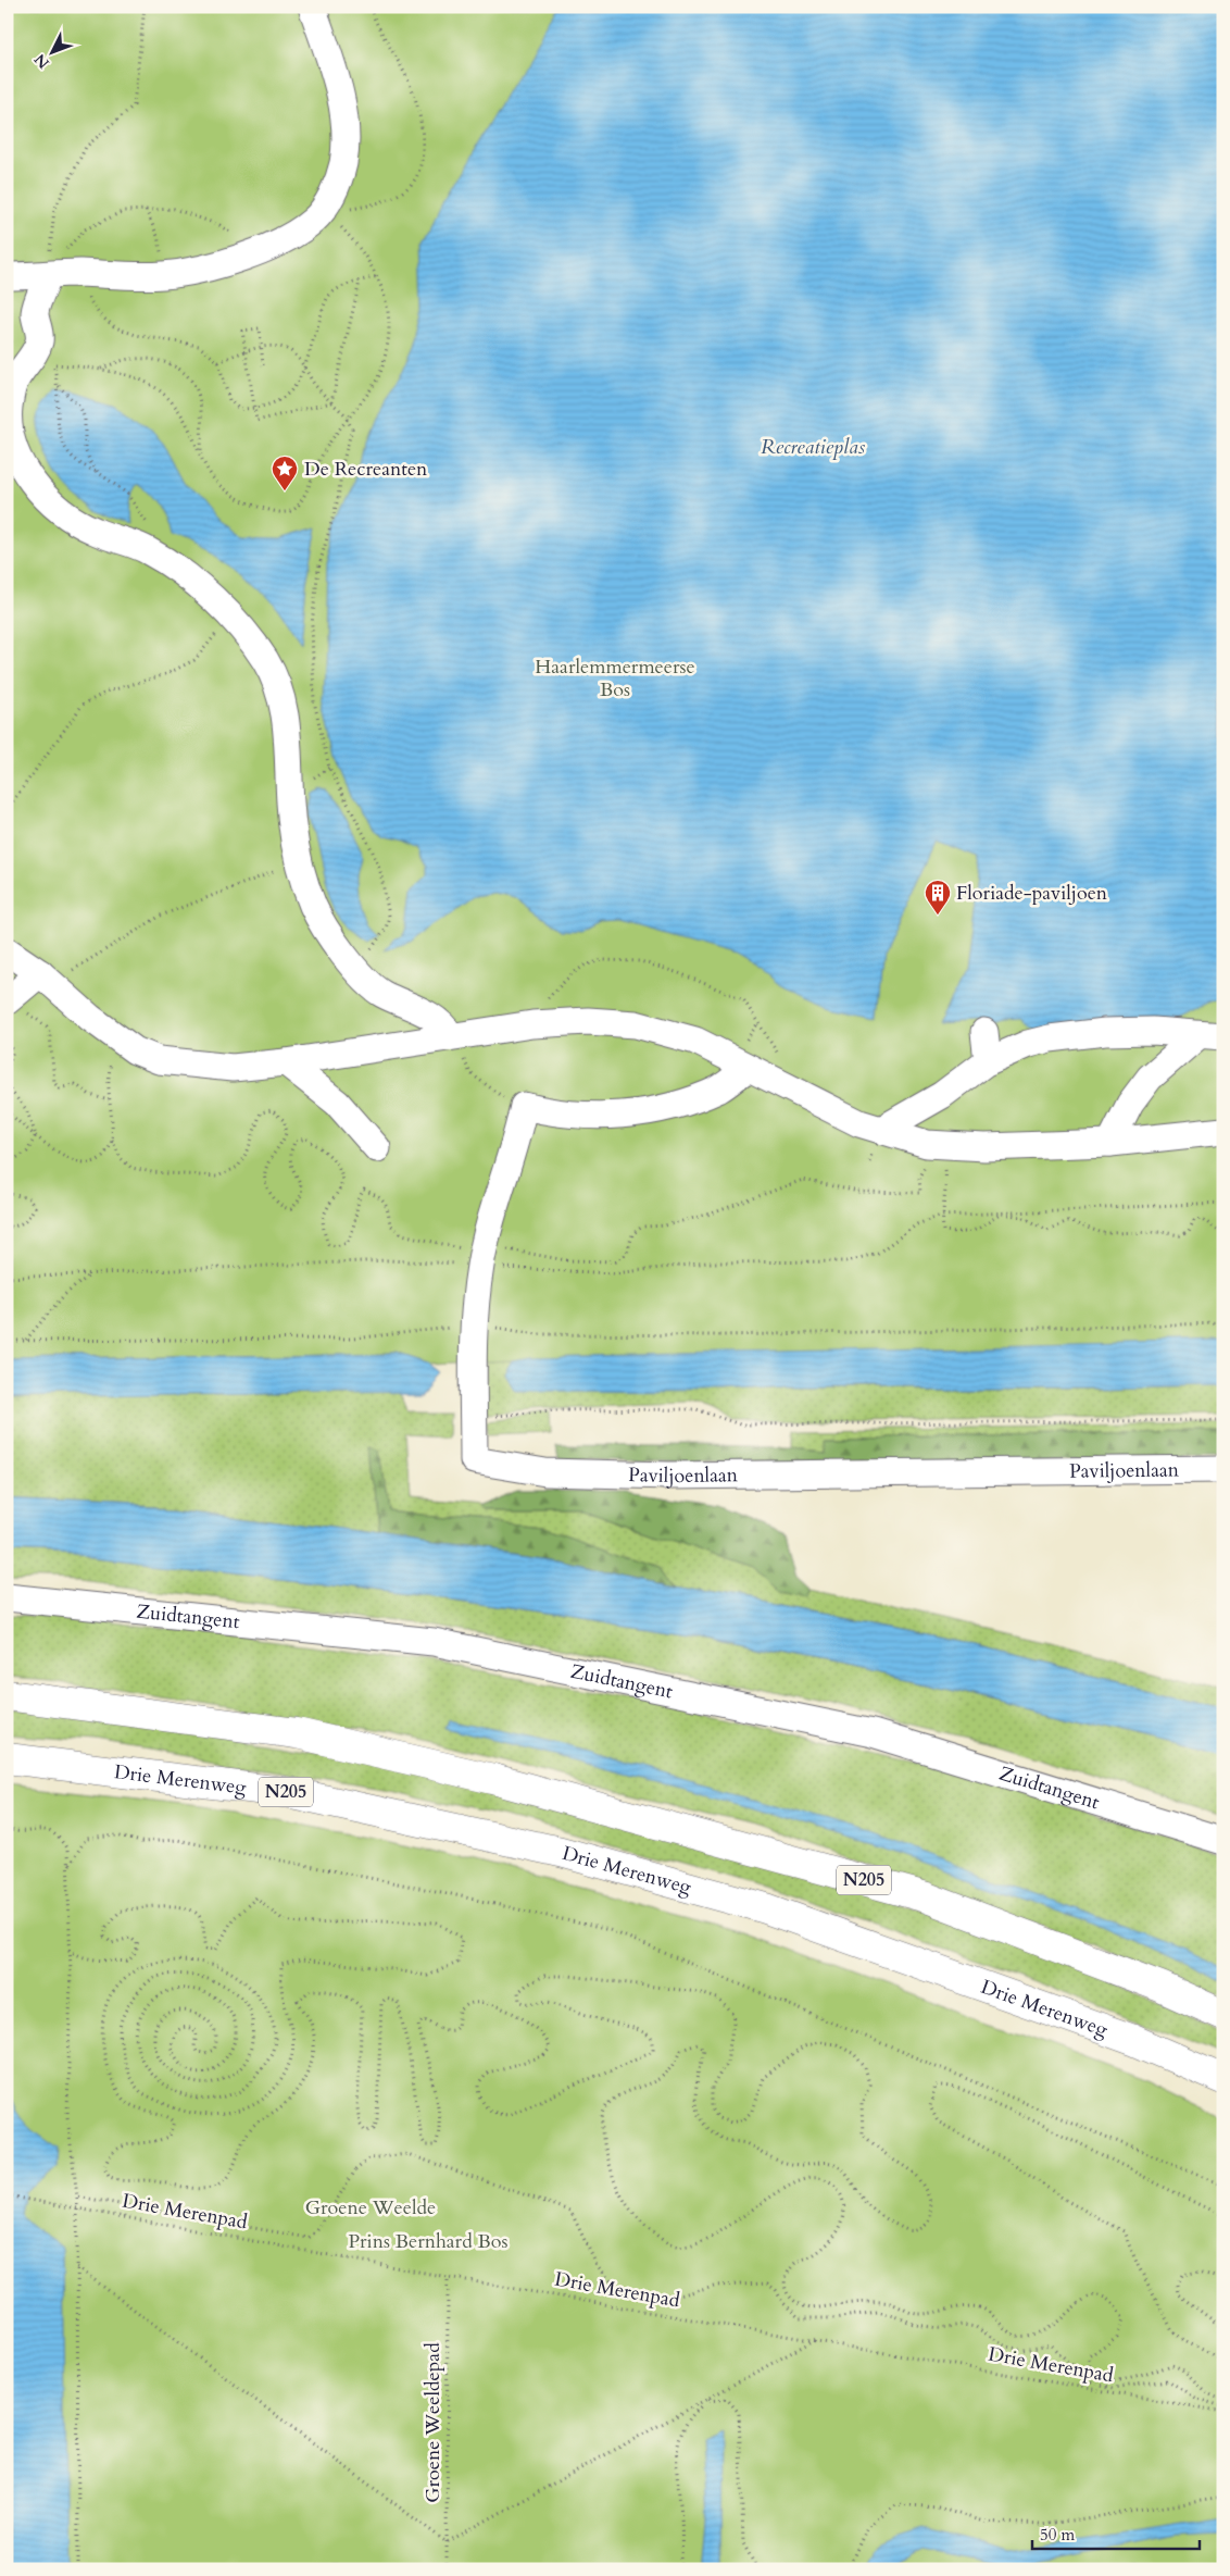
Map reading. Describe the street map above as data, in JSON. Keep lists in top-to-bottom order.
{
  "streets": {
    "highway": ["Drie Merenweg", "N205"],
    "street": ["Paviljoenlaan", "Zuidtangent"],
    "path": ["Drie Merenpad", "Groene Weeldepad"]
  },
  "crossings": [
    ["Drie Merenpad", "Groene Weeldepad"]
  ],
  "water": ["Recreatieplas"],
  "parks": ["Haarlemmermeerse Bos", "Groene Weelde", "Prins Bernhard Bos"],
  "places": {
    "place": ["De Recreanten"],
    "building": ["Floriade-paviljoen"]
  },
  "scale_bar": "50 m",
  "north": "bottom left"
}
